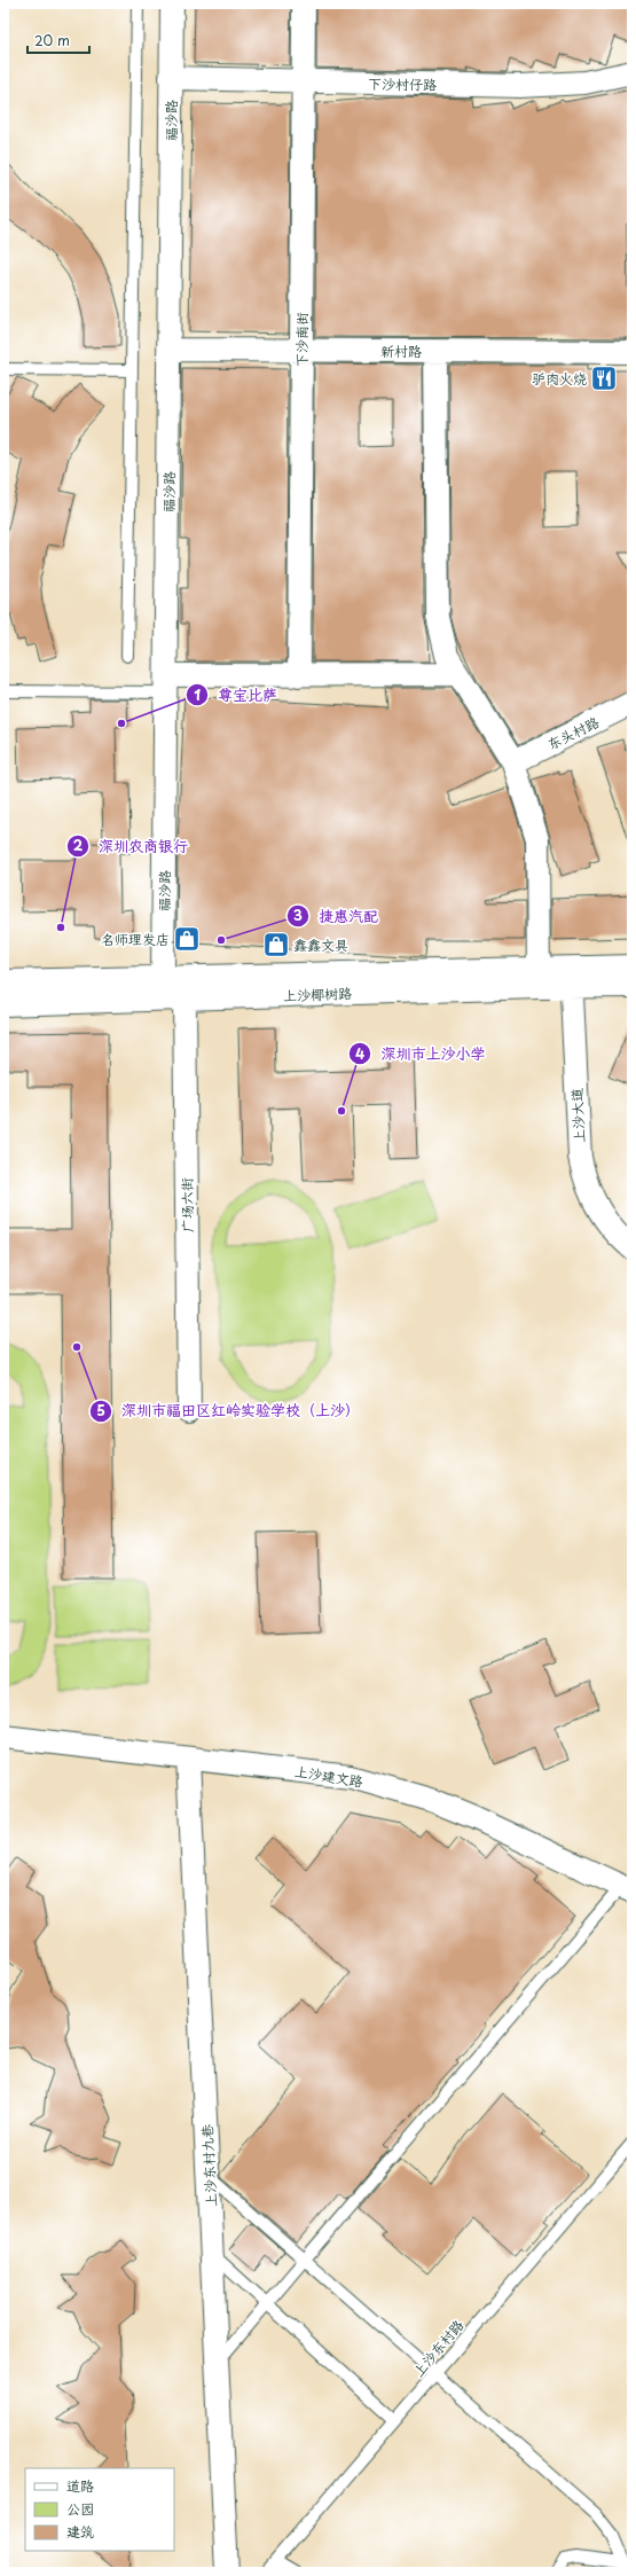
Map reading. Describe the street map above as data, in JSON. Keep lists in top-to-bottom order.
{
  "streets": {
    "street": [
      "下沙村仔路",
      "福沙路",
      "下沙南街",
      "新村路",
      "东头村路",
      "上沙椰树路",
      "上沙大道",
      "广场六街",
      "上沙建文路",
      "上沙东村九巷"
    ],
    "lane": ["上沙东村路"]
  },
  "crossings": [
    ["下沙村仔路", "福沙路"],
    ["下沙村仔路", "下沙南街"],
    ["福沙路", "新村路"],
    ["福沙路", "上沙椰树路"],
    ["下沙南街", "新村路"],
    ["上沙椰树路", "上沙大道"],
    ["上沙椰树路", "广场六街"],
    ["上沙建文路", "上沙东村九巷"]
  ],
  "places": {
    "restaurant": ["驴肉火烧"],
    "other": [
      "尊宝比萨",
      "深圳农商银行",
      "捷惠汽配",
      "深圳市上沙小学",
      "深圳市福田区红岭实验学校（上沙）"
    ],
    "shop": ["名师理发店", "鑫鑫文具"]
  },
  "legend": ["道路", "公园", "建筑"],
  "scale_bar": "20 m"
}
